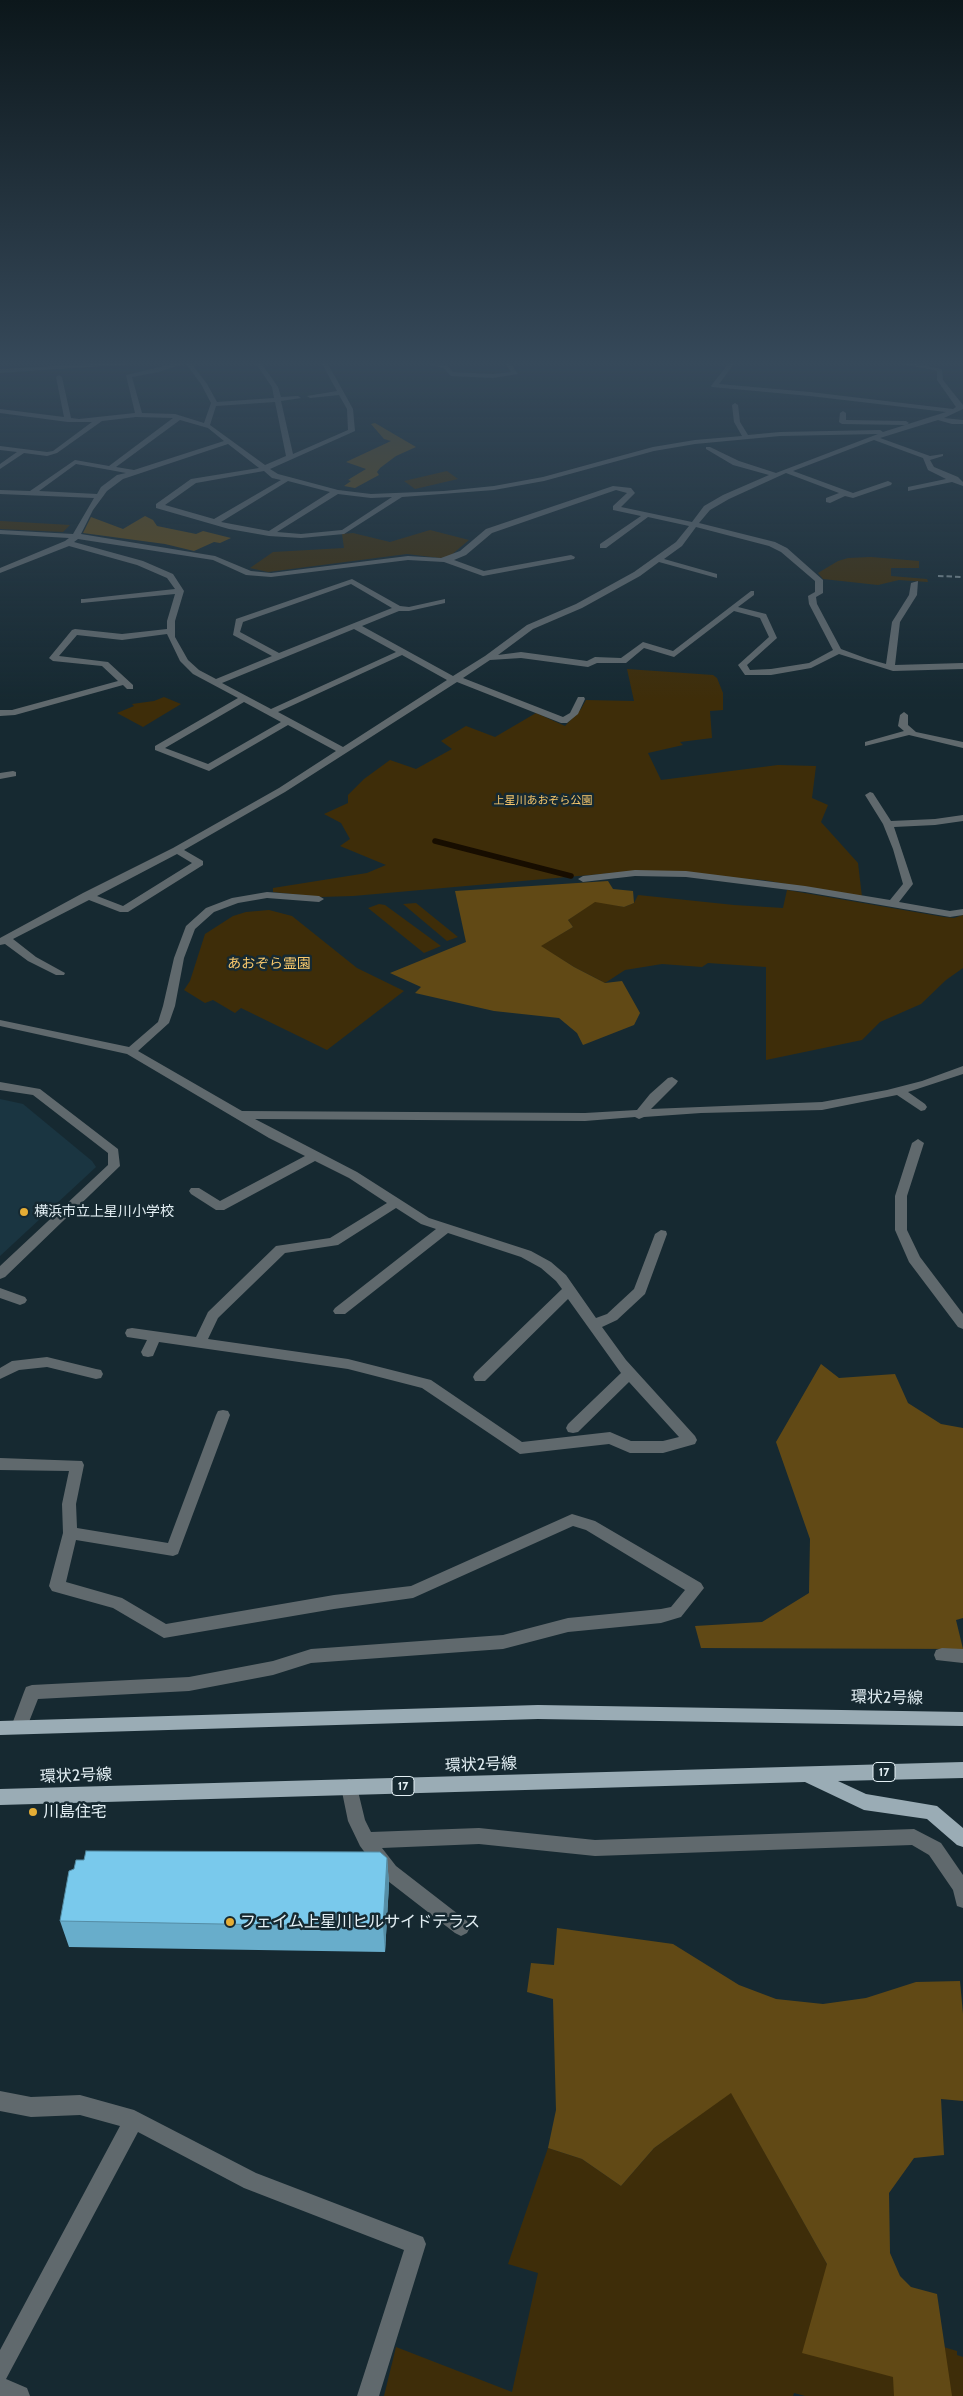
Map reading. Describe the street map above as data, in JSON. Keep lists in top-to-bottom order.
{
  "streets": {
    "main road": ["環状2号線", "17"]
  },
  "parks": ["上星川あおぞら公園", "あおぞら霊園"],
  "places": ["横浜市立上星川小学校", "川島住宅", "フェイム上星川ヒルサイドテラス"]
}
